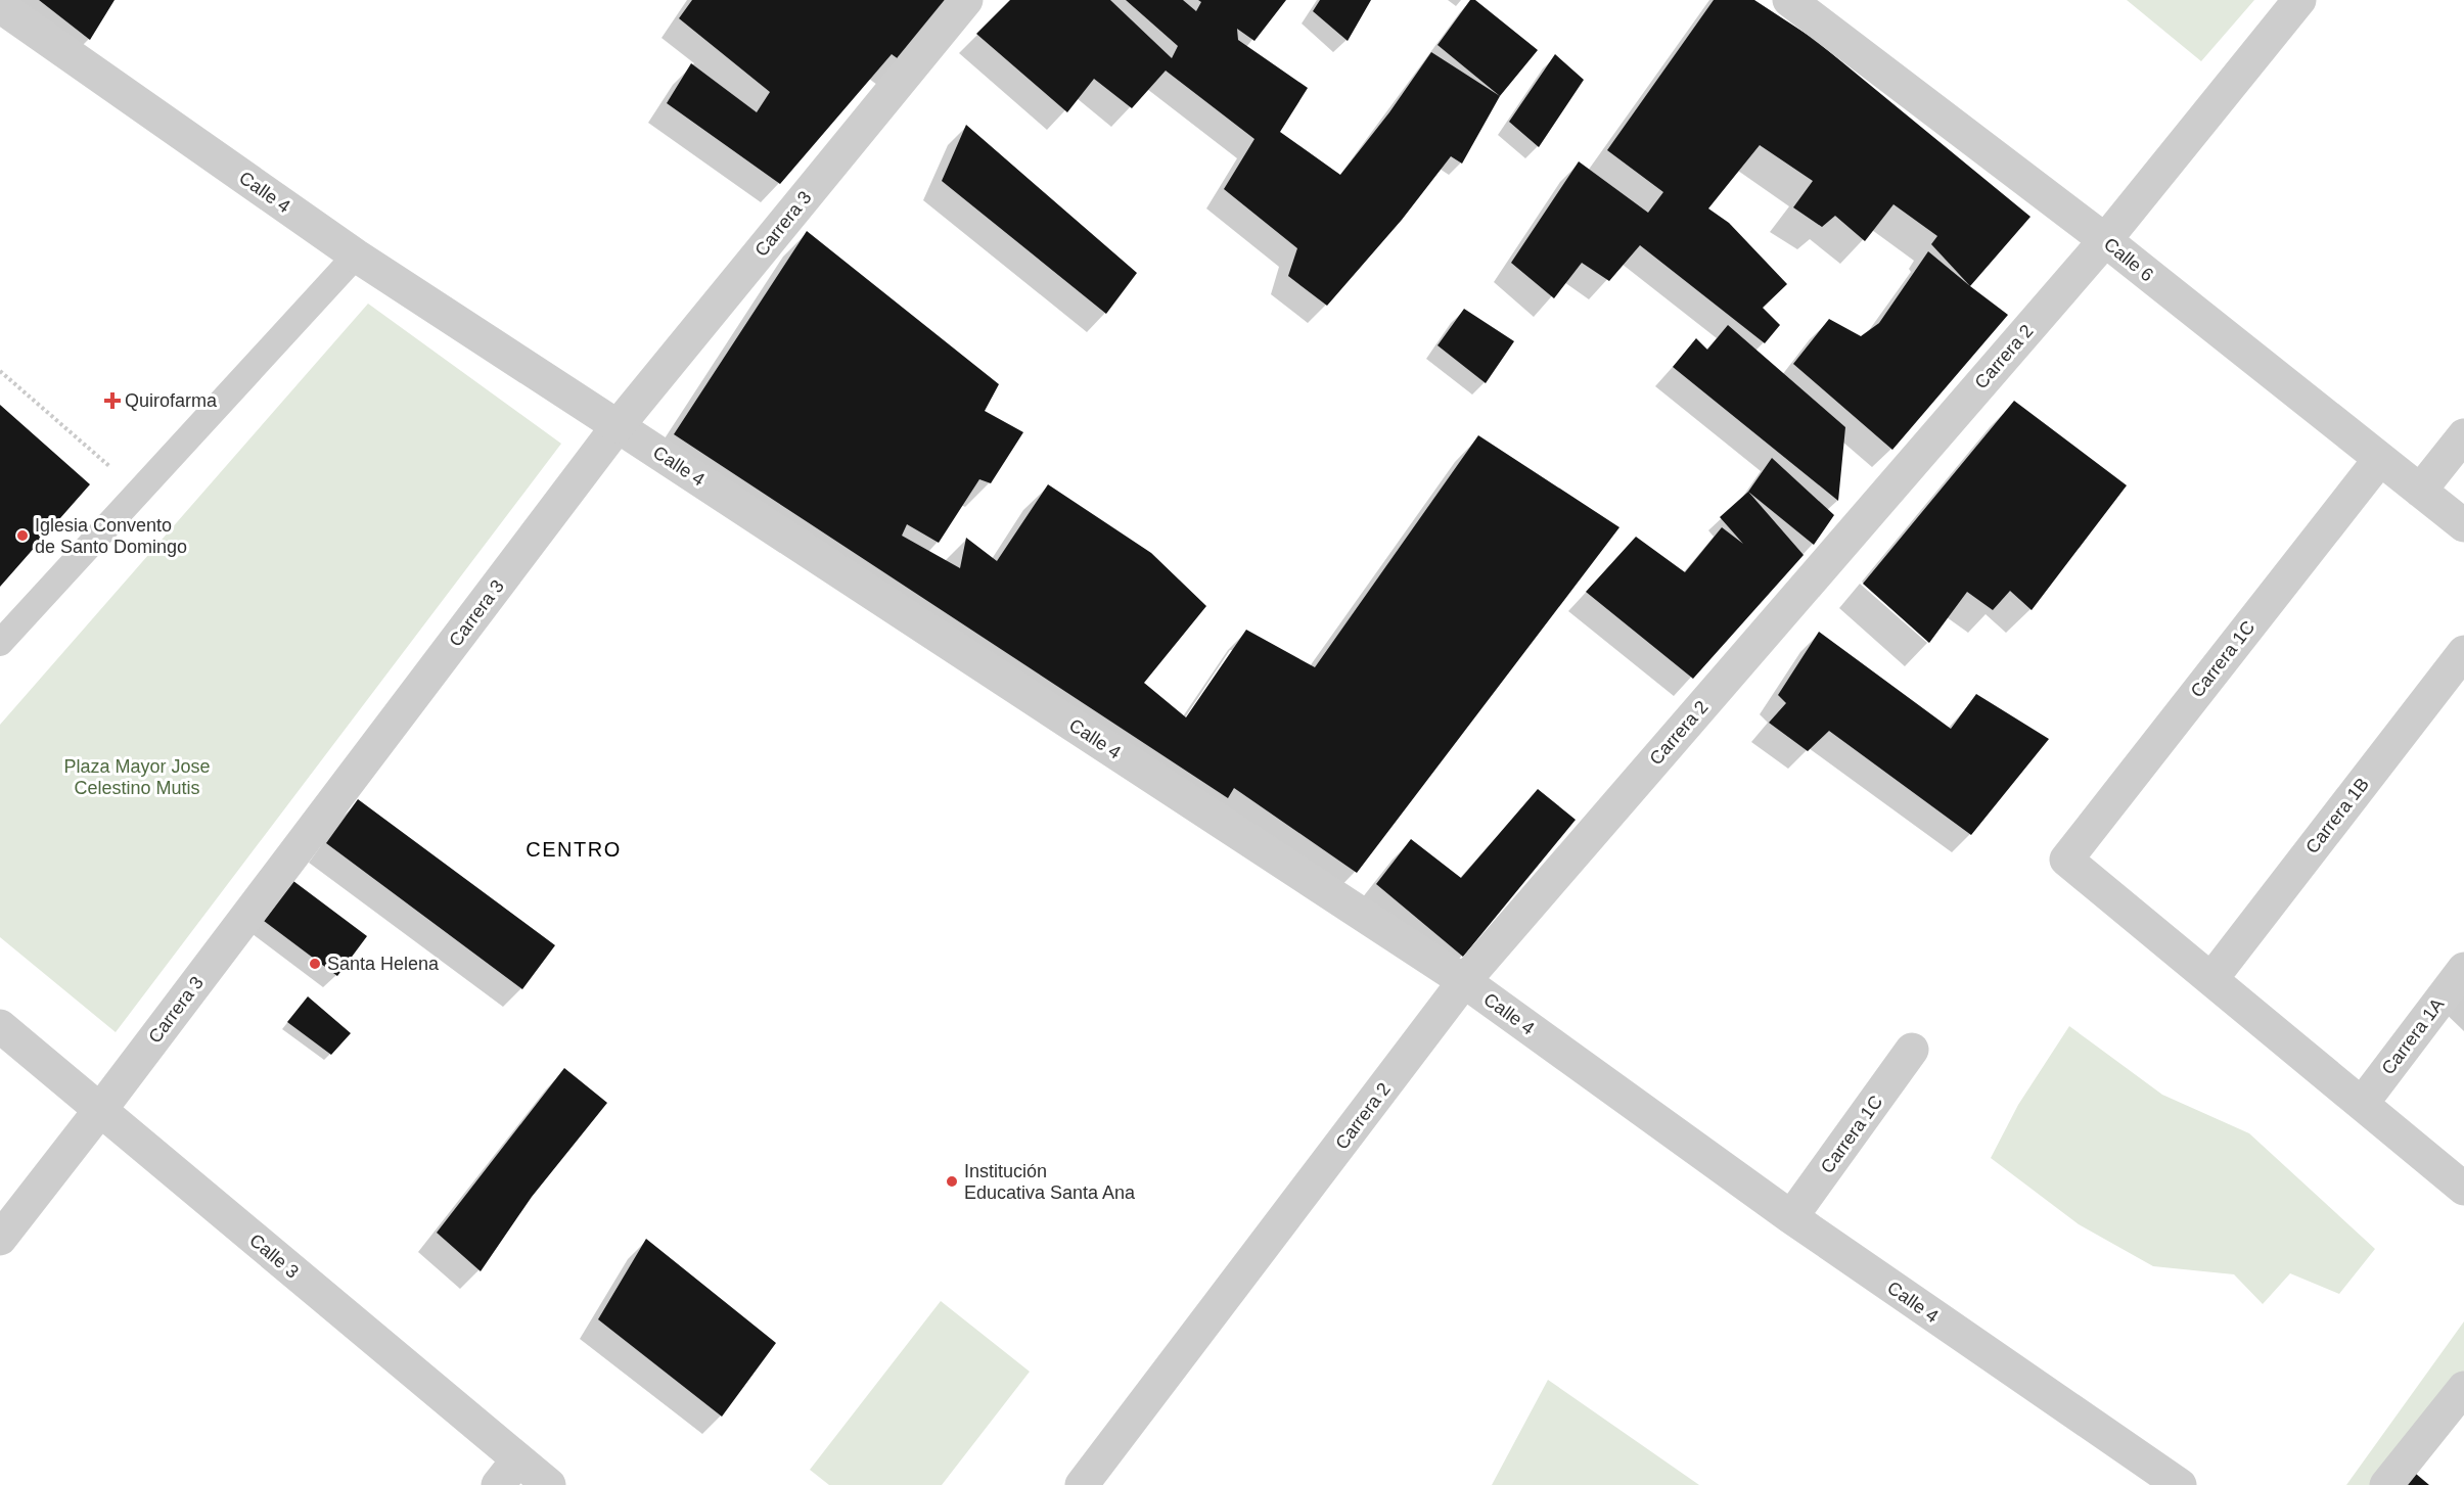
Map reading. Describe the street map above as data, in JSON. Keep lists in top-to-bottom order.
{
  "streets": {
    "street": [
      "Calle 4",
      "Carrera 3",
      "Calle 6",
      "Carrera 2",
      "Carrera 1C",
      "Carrera 1B",
      "Carrera 1A",
      "Calle 3"
    ]
  },
  "crossings": [
    ["Calle 4", "Carrera 3"],
    ["Calle 4", "Carrera 2"],
    ["Calle 4", "Carrera 1C"],
    ["Carrera 3", "Calle 3"],
    ["Calle 6", "Carrera 2"],
    ["Calle 6", "Carrera 1C"],
    ["Carrera 1C", "Carrera 1B"]
  ],
  "districts": ["CENTRO"],
  "parks": ["Plaza Mayor Jose Celestino Mutis"],
  "places": {
    "health": ["Quirofarma"],
    "other": ["Iglesia Convento de Santo Domingo", "Santa Helena", "Institución Educativa Santa Ana"]
  }
}
